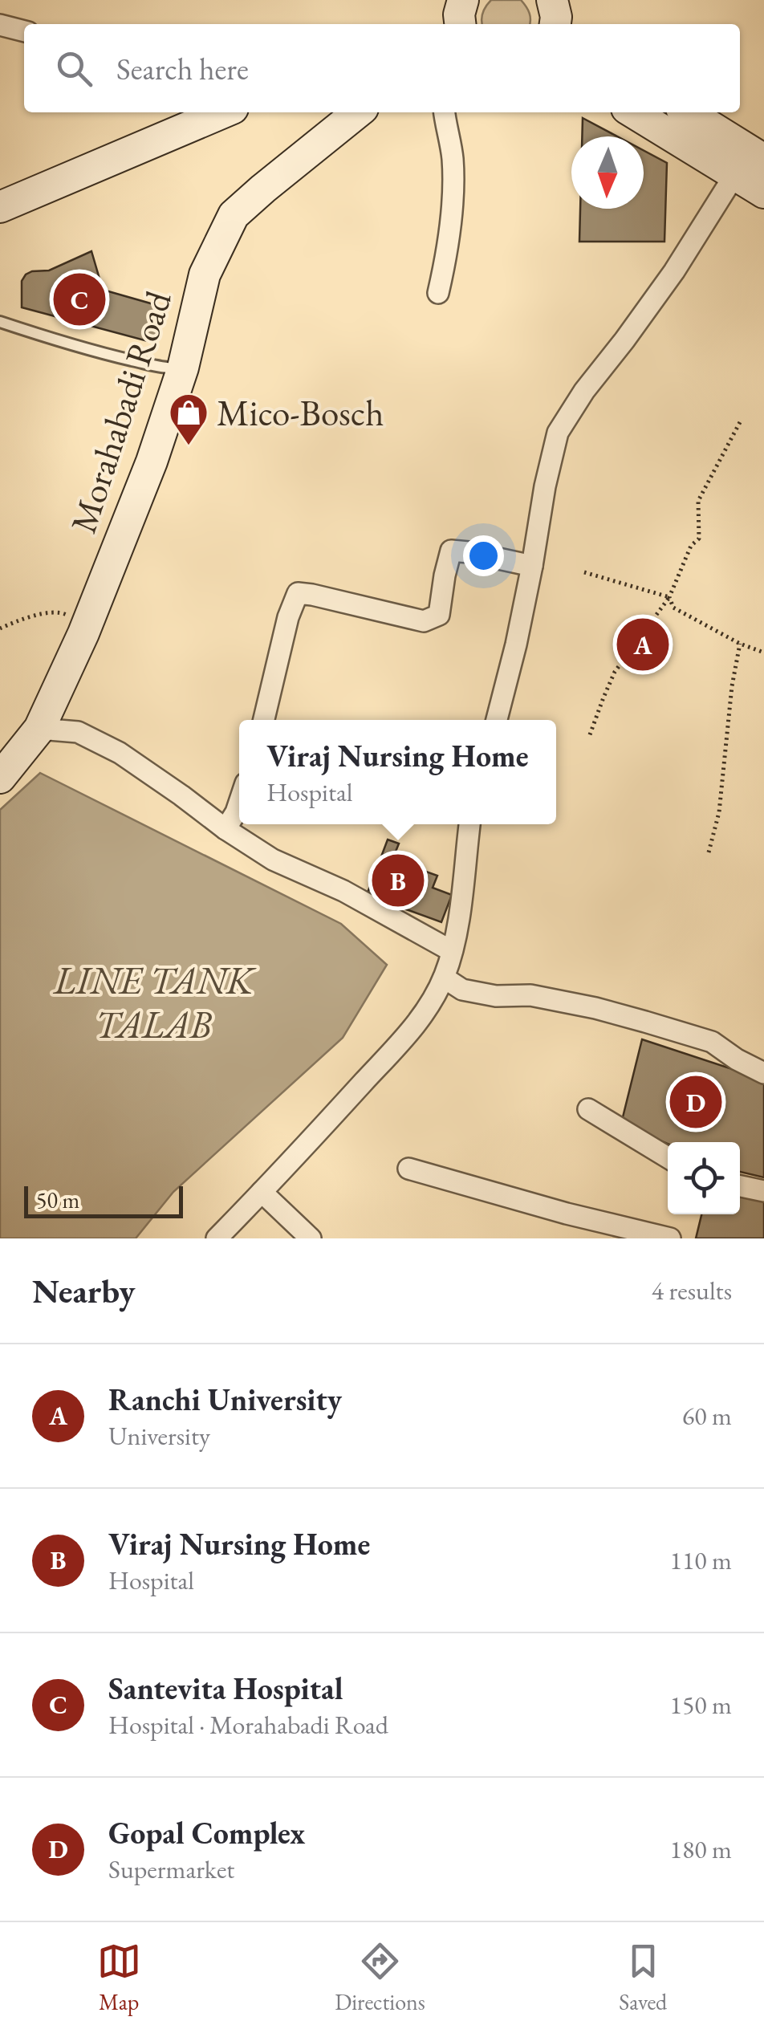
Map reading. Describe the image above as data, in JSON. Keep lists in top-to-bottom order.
{
  "streets": {
    "main road": ["Morahabadi Road"]
  },
  "water": ["LINE TANK TALAB"],
  "places": {
    "shop": ["Mico-Bosch"]
  },
  "scale_bar": "50 m",
  "north": "bottom",
  "page": {
    "search": "Search here",
    "pins": [
      "C",
      "A",
      "B",
      "D"
    ],
    "popup": ["Viraj Nursing Home", "Hospital"],
    "scale": "50 m",
    "heading": ["Nearby", "4 results"],
    "list": [
      {
        "mark": "A",
        "name": "Ranchi University",
        "note": "University",
        "value": "60 m"
      },
      {
        "mark": "B",
        "name": "Viraj Nursing Home",
        "note": "Hospital",
        "value": "110 m"
      },
      {
        "mark": "C",
        "name": "Santevita Hospital",
        "note": "Hospital · Morahabadi Road",
        "value": "150 m"
      },
      {
        "mark": "D",
        "name": "Gopal Complex",
        "note": "Supermarket",
        "value": "180 m"
      }
    ],
    "nav": ["Map", "Directions", "Saved"]
  }
}
